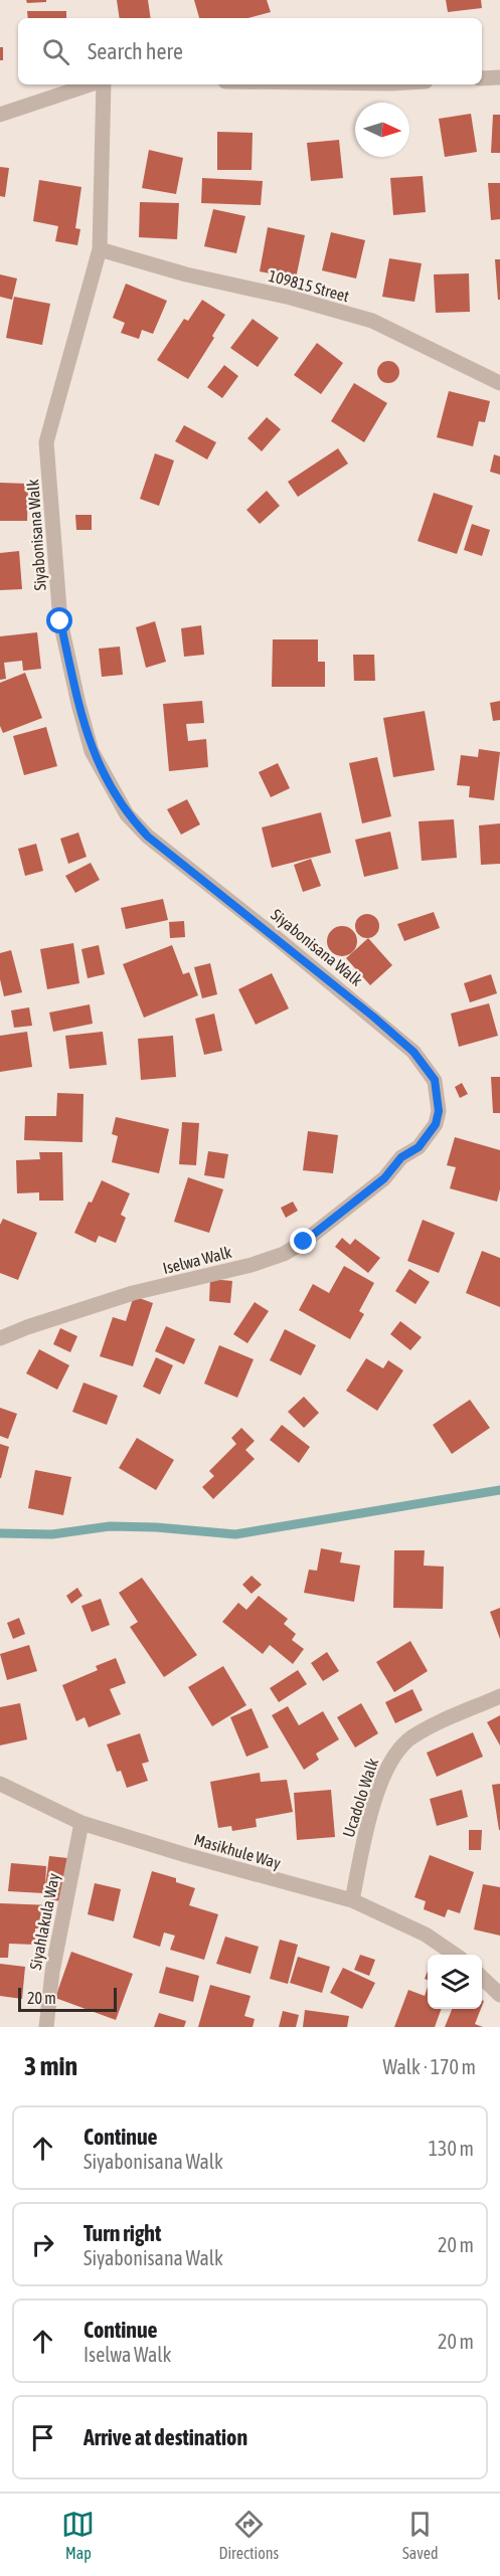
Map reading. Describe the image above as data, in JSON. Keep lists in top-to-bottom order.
{
  "streets": {
    "street": [
      "109815 Street",
      "Siyabonisana Walk",
      "Iselwa Walk",
      "Ucadolo Walk",
      "Masikhule Way",
      "Siyahlakula Way"
    ]
  },
  "crossings": [
    ["109815 Street", "Siyabonisana Walk"],
    ["Siyabonisana Walk", "Iselwa Walk"],
    ["Ucadolo Walk", "Masikhule Way"],
    ["Masikhule Way", "Siyahlakula Way"]
  ],
  "scale_bar": "20 m",
  "north": "right",
  "page": {
    "search": "Search here",
    "scale": "20 m",
    "heading": ["3 min", "Walk · 170 m"],
    "list": [
      ["Continue", "Siyabonisana Walk", "130 m"],
      ["Turn right", "Siyabonisana Walk", "20 m"],
      ["Continue", "Iselwa Walk", "20 m"],
      "Arrive at destination"
    ],
    "nav": ["Map", "Directions", "Saved"]
  }
}
